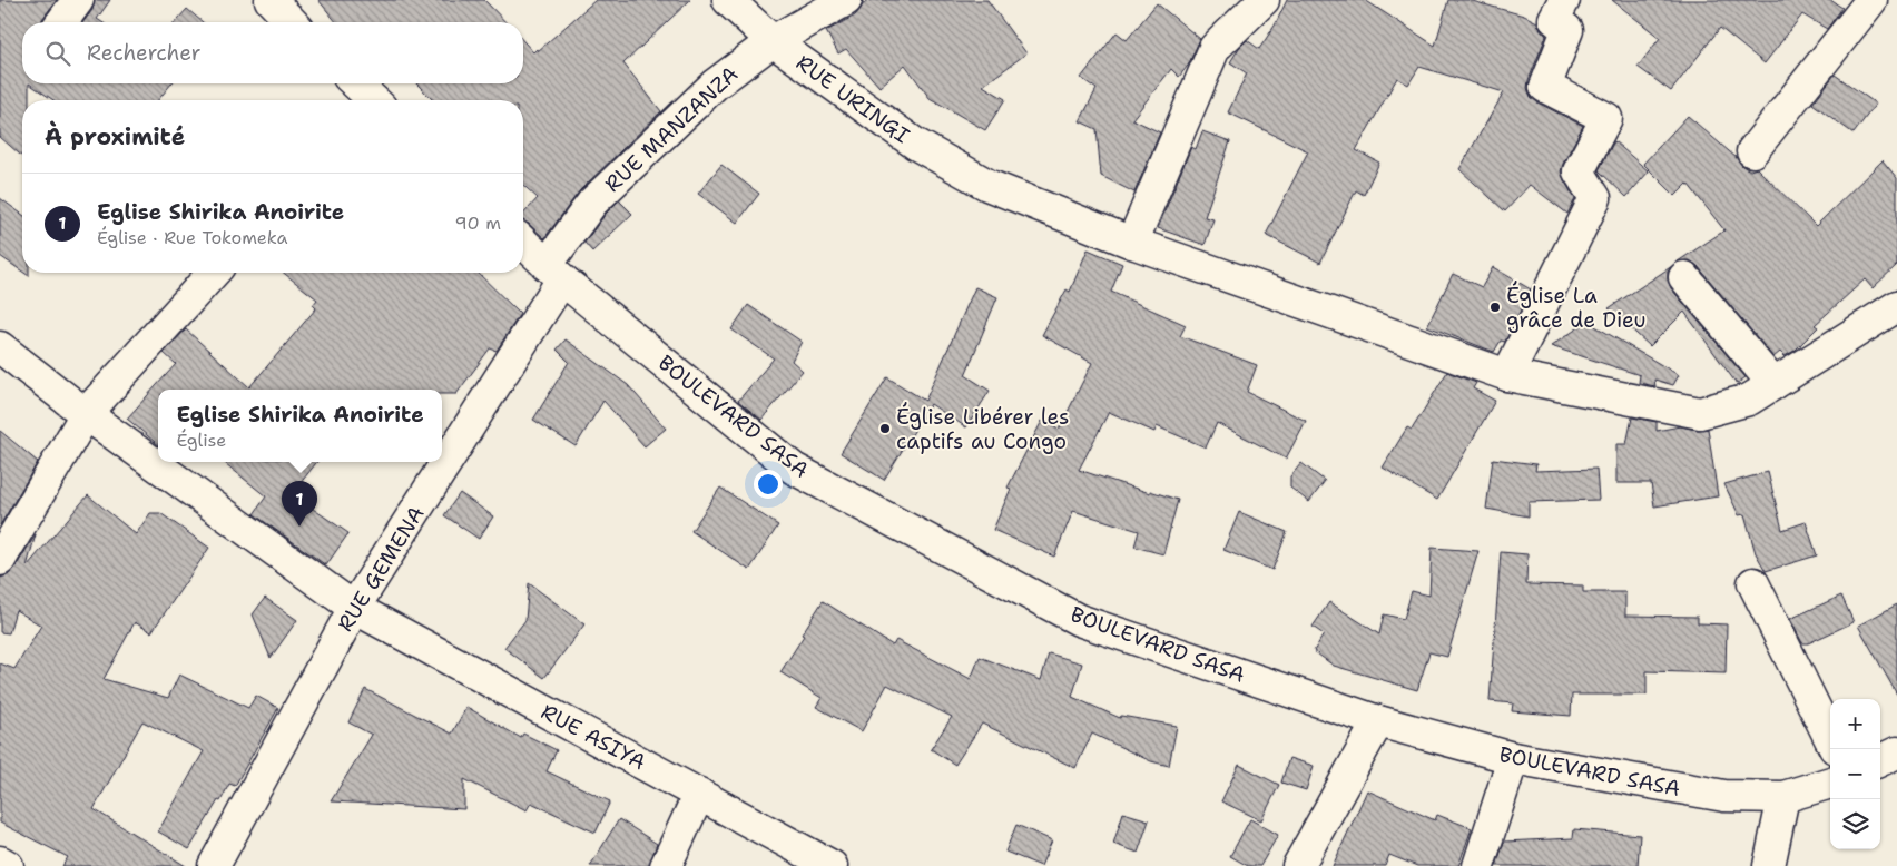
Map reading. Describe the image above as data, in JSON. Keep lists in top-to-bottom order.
{
  "streets": {
    "street": [
      "RUE URINGI",
      "RUE MANZANZA",
      "BOULEVARD SASA",
      "RUE GEMENA",
      "RUE ASIYA"
    ]
  },
  "crossings": [
    ["RUE URINGI", "RUE MANZANZA"],
    ["RUE MANZANZA", "BOULEVARD SASA"],
    ["RUE MANZANZA", "RUE GEMENA"],
    ["BOULEVARD SASA", "RUE GEMENA"],
    ["RUE GEMENA", "RUE ASIYA"]
  ],
  "places": ["Église La grâce de Dieu", "Église Libérer les captifs au Congo"],
  "page": {
    "search": "Rechercher",
    "heading": "À proximité",
    "list": [
      {
        "mark": "1",
        "name": "Eglise Shirika Anoirite",
        "note": "Église · Rue Tokomeka",
        "value": "90 m"
      }
    ],
    "popup": ["Eglise Shirika Anoirite", "Église"],
    "pins": "1",
    "map_buttons": ["+", "−"]
  }
}
